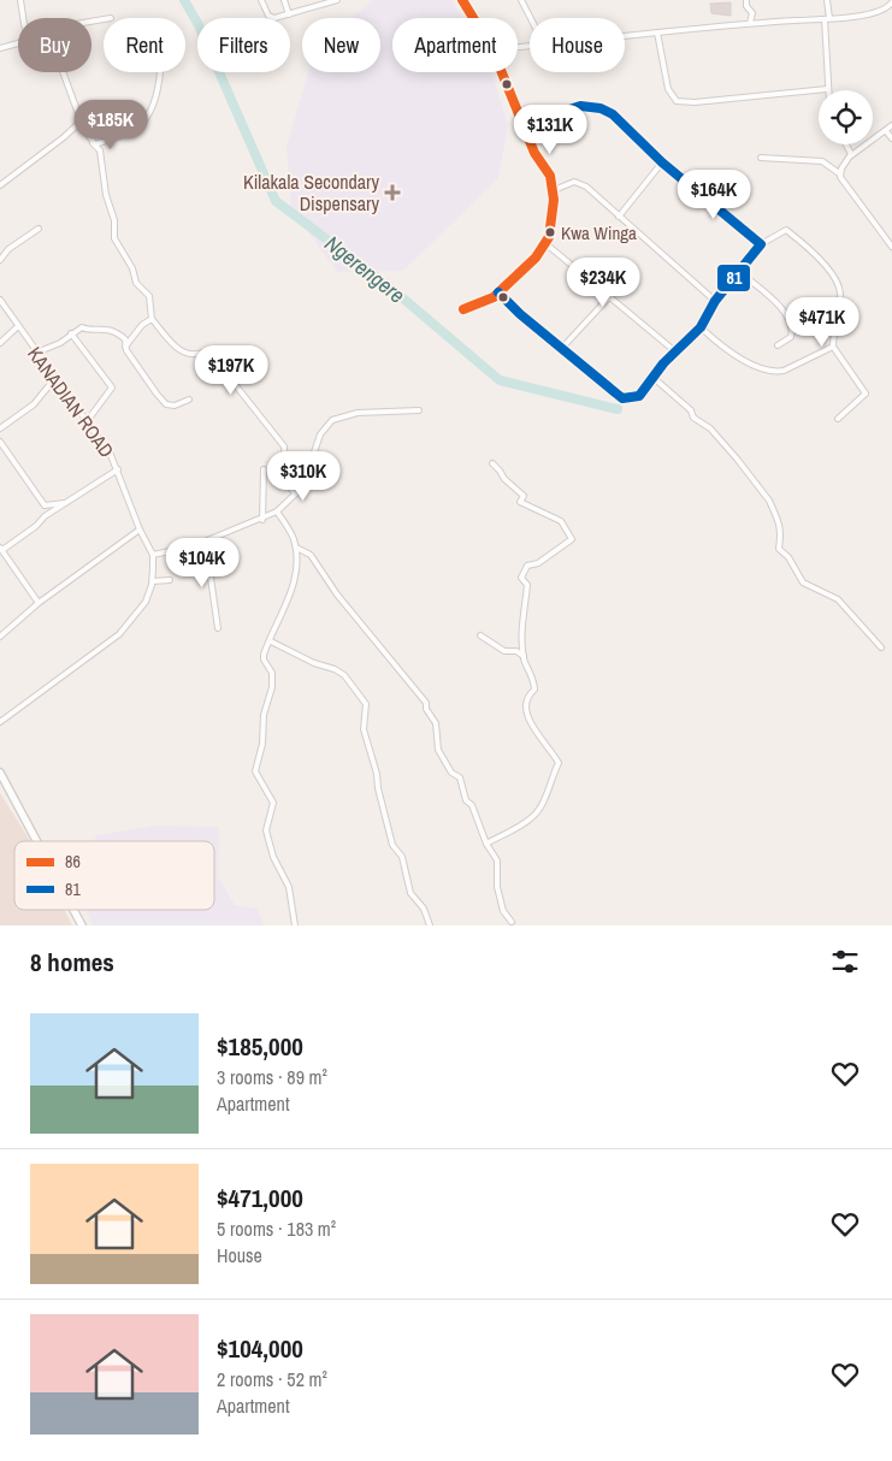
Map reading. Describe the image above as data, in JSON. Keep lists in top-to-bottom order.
{
  "streets": {
    "street": ["KANADIAN ROAD"]
  },
  "water": ["Ngerengere"],
  "places": {
    "health": ["Kilakala Secondary Dispensary"],
    "other": ["Kwa Winga"]
  },
  "lines": ["transit line 86", "transit line 81"],
  "legend": ["86", "81"],
  "page": {
    "chip": [
      "Buy",
      "Rent",
      "Filters",
      "New",
      "Apartment",
      "House"
    ],
    "price": [
      "$185K",
      "$131K",
      "$164K",
      "$234K",
      "$471K",
      "$197K",
      "$310K",
      "$104K"
    ],
    "heading": "8 homes",
    "list": [
      {
        "name": "$185,000",
        "note": "3 rooms · 89 m² · Apartment"
      },
      {
        "name": "$471,000",
        "note": "5 rooms · 183 m² · House"
      },
      {
        "name": "$104,000",
        "note": "2 rooms · 52 m² · Apartment"
      }
    ]
  }
}
